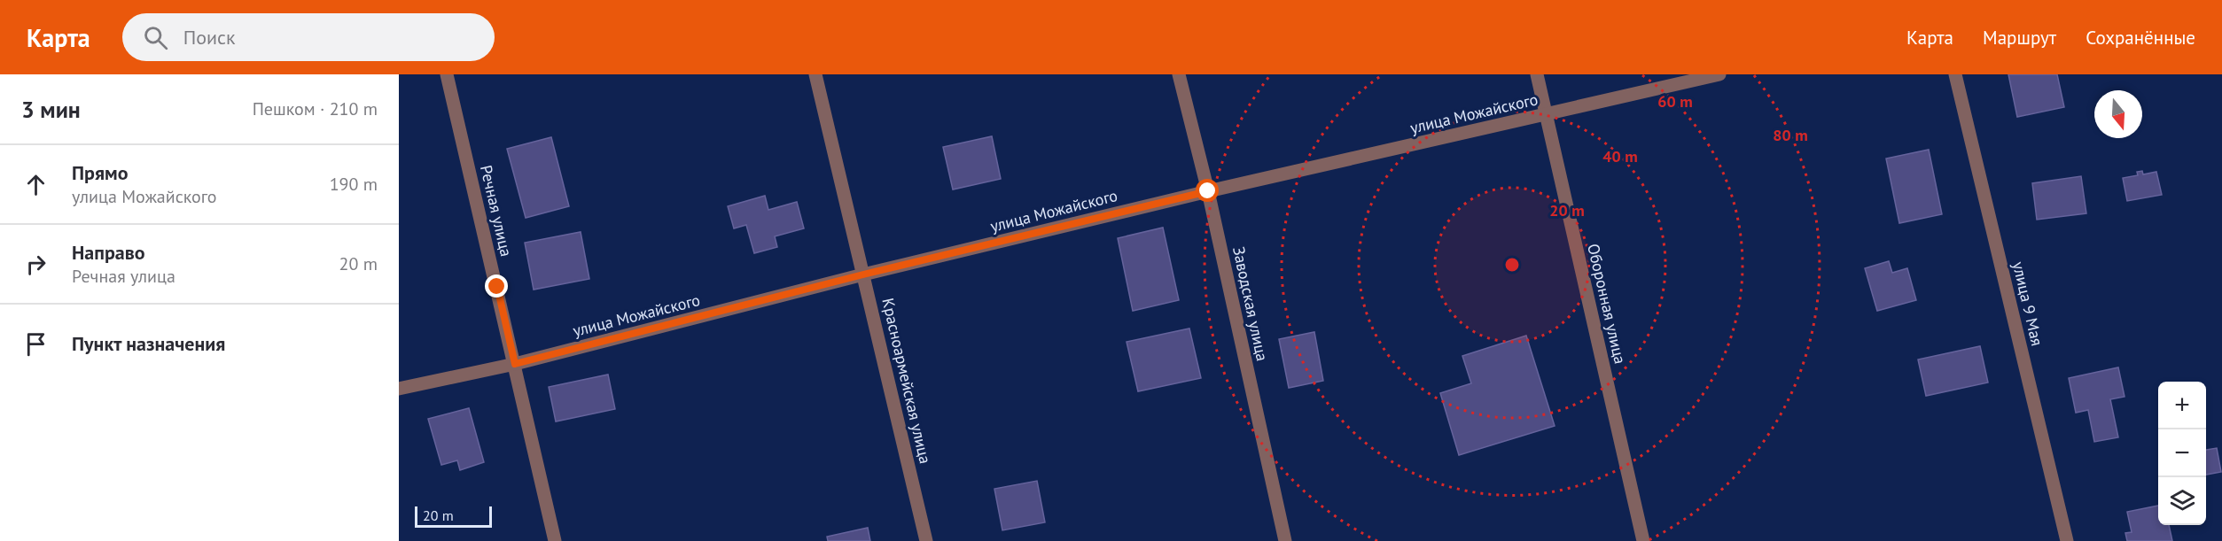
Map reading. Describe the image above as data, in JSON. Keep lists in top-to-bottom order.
{
  "streets": {
    "street": [
      "улица Можайского",
      "Речная улица",
      "Заводская улица",
      "Оборонная улица",
      "улица 9 Мая",
      "Красноармейская улица"
    ]
  },
  "crossings": [
    ["улица Можайского", "Речная улица"],
    ["улица Можайского", "Заводская улица"],
    ["улица Можайского", "Оборонная улица"],
    ["улица Можайского", "Красноармейская улица"]
  ],
  "scale_bar": "20 m",
  "north": "bottom",
  "page": {
    "header": "Карта",
    "search": "Поиск",
    "nav": ["Карта", "Маршрут", "Сохранённые"],
    "heading": ["3 мин", "Пешком · 210 m"],
    "list": [
      ["Прямо", "улица Можайского", "190 m"],
      ["Направо", "Речная улица", "20 m"],
      "Пункт назначения"
    ],
    "map_buttons": ["+", "−"],
    "scale": "20 m"
  },
  "rings": [
    "60 m",
    "80 m",
    "40 m",
    "20 m"
  ]
}
